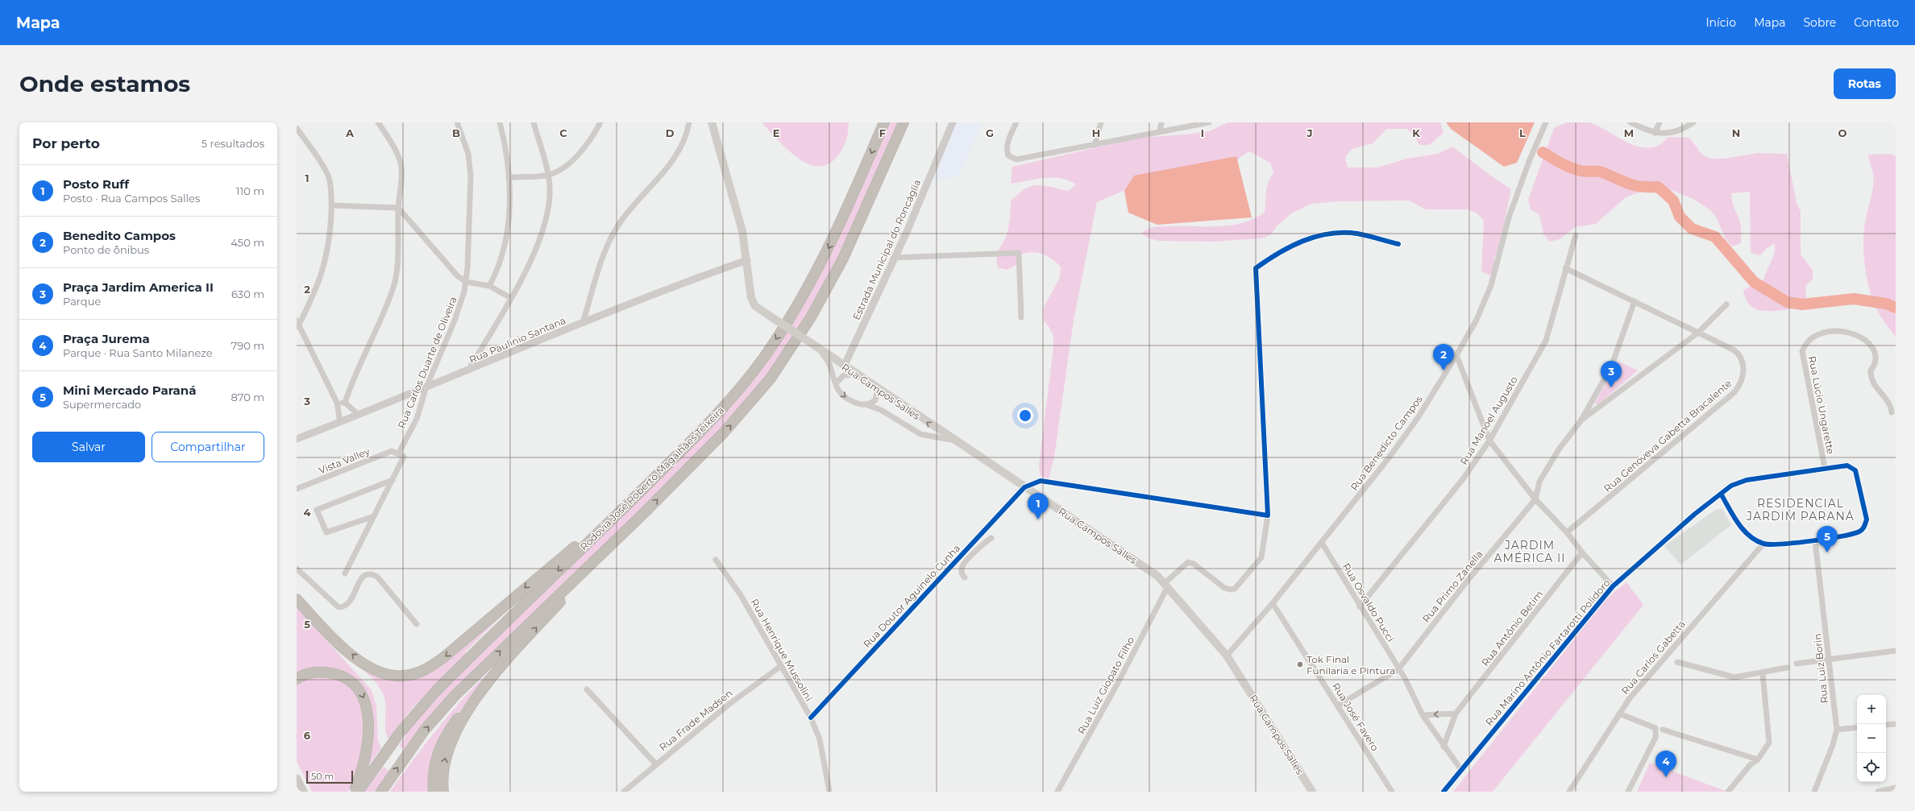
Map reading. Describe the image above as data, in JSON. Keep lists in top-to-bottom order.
{
  "streets": {
    "highway": ["Rodovia José Roberto Magalhães Teixeira"],
    "main road": ["Rua Campos Salles"],
    "street": [
      "Estrada Municipal do Roncáglia",
      "Rua Paulinio Santana",
      "Rua Carlos Duarte de Oliveira",
      "Rua Lúcio Ungarette",
      "Rua Manoel Augusto",
      "Rua Genoveva Gabetta Bracalente",
      "Rua Benedicto Campos",
      "Vista Valley",
      "Rua Primo Zanella",
      "Rua Doutor Aguinelo Cunha",
      "Rua Osvaldo Pucci",
      "Rua Antônio Betim",
      "Rua Henrique Mussolini",
      "Rua Marino Antônio Fartarotti Polidoro",
      "Rua Carlos Gabetta",
      "Rua Luiz Borin",
      "Rua Luiz Giopato Filho",
      "Rua José Favero",
      "Rua Frade Madsen"
    ]
  },
  "crossings": [
    ["Estrada Municipal do Roncáglia", "Rua Campos Salles"],
    ["Rua Paulinio Santana", "Rua Carlos Duarte de Oliveira"],
    ["Rua Paulinio Santana", "Rua Campos Salles"],
    ["Rua Carlos Duarte de Oliveira", "Vista Valley"],
    ["Rua Campos Salles", "Rua Benedicto Campos"],
    ["Rua Campos Salles", "Rua Doutor Aguinelo Cunha"],
    ["Rua Campos Salles", "Rua Luiz Giopato Filho"],
    ["Rua Lúcio Ungarette", "Rua Marino Antônio Fartarotti Polidoro"],
    ["Rua Manoel Augusto", "Rua Genoveva Gabetta Bracalente"],
    ["Rua Manoel Augusto", "Rua Osvaldo Pucci"],
    ["Rua Genoveva Gabetta Bracalente", "Rua Primo Zanella"],
    ["Rua Benedicto Campos", "Rua Osvaldo Pucci"],
    ["Rua Benedicto Campos", "Rua José Favero"],
    ["Rua Primo Zanella", "Rua Osvaldo Pucci"],
    ["Rua Primo Zanella", "Rua José Favero"],
    ["Rua Doutor Aguinelo Cunha", "Rua Henrique Mussolini"],
    ["Rua Osvaldo Pucci", "Rua Antônio Betim"],
    ["Rua Osvaldo Pucci", "Rua Marino Antônio Fartarotti Polidoro"],
    ["Rua Henrique Mussolini", "Rua Frade Madsen"],
    ["Rua Marino Antônio Fartarotti Polidoro", "Rua Luiz Borin"]
  ],
  "districts": ["RESIDENCIAL JARDIM PARANÁ", "JARDIM AMÉRICA II"],
  "places": ["Tok Final Funilaria e Pintura"],
  "scale_bar": "50 m",
  "page": {
    "header": "Mapa",
    "nav": [
      "Início",
      "Mapa",
      "Sobre",
      "Contato"
    ],
    "buttons": [
      "Rotas",
      ["Salvar", "Compartilhar"]
    ],
    "title": "Onde estamos",
    "heading": ["Por perto", "5 resultados"],
    "list": [
      {
        "mark": "1",
        "name": "Posto Ruff",
        "note": "Posto · Rua Campos Salles",
        "value": "110 m"
      },
      {
        "mark": "2",
        "name": "Benedito Campos",
        "note": "Ponto de ônibus",
        "value": "450 m"
      },
      {
        "mark": "3",
        "name": "Praça Jardim America II",
        "note": "Parque",
        "value": "630 m"
      },
      {
        "mark": "4",
        "name": "Praça Jurema",
        "note": "Parque · Rua Santo Milaneze",
        "value": "790 m"
      },
      {
        "mark": "5",
        "name": "Mini Mercado Paraná",
        "note": "Supermercado",
        "value": "870 m"
      }
    ],
    "pins": [
      "2",
      "3",
      "1",
      "5",
      "4"
    ],
    "map_buttons": ["+", "−"],
    "scale": "50 m"
  },
  "grid": {
    "columns": [
      "A",
      "B",
      "C",
      "D",
      "E",
      "F",
      "G",
      "H",
      "I",
      "J",
      "K",
      "L",
      "M",
      "N",
      "O"
    ],
    "rows": [
      "1",
      "2",
      "3",
      "4",
      "5",
      "6"
    ]
  }
}
